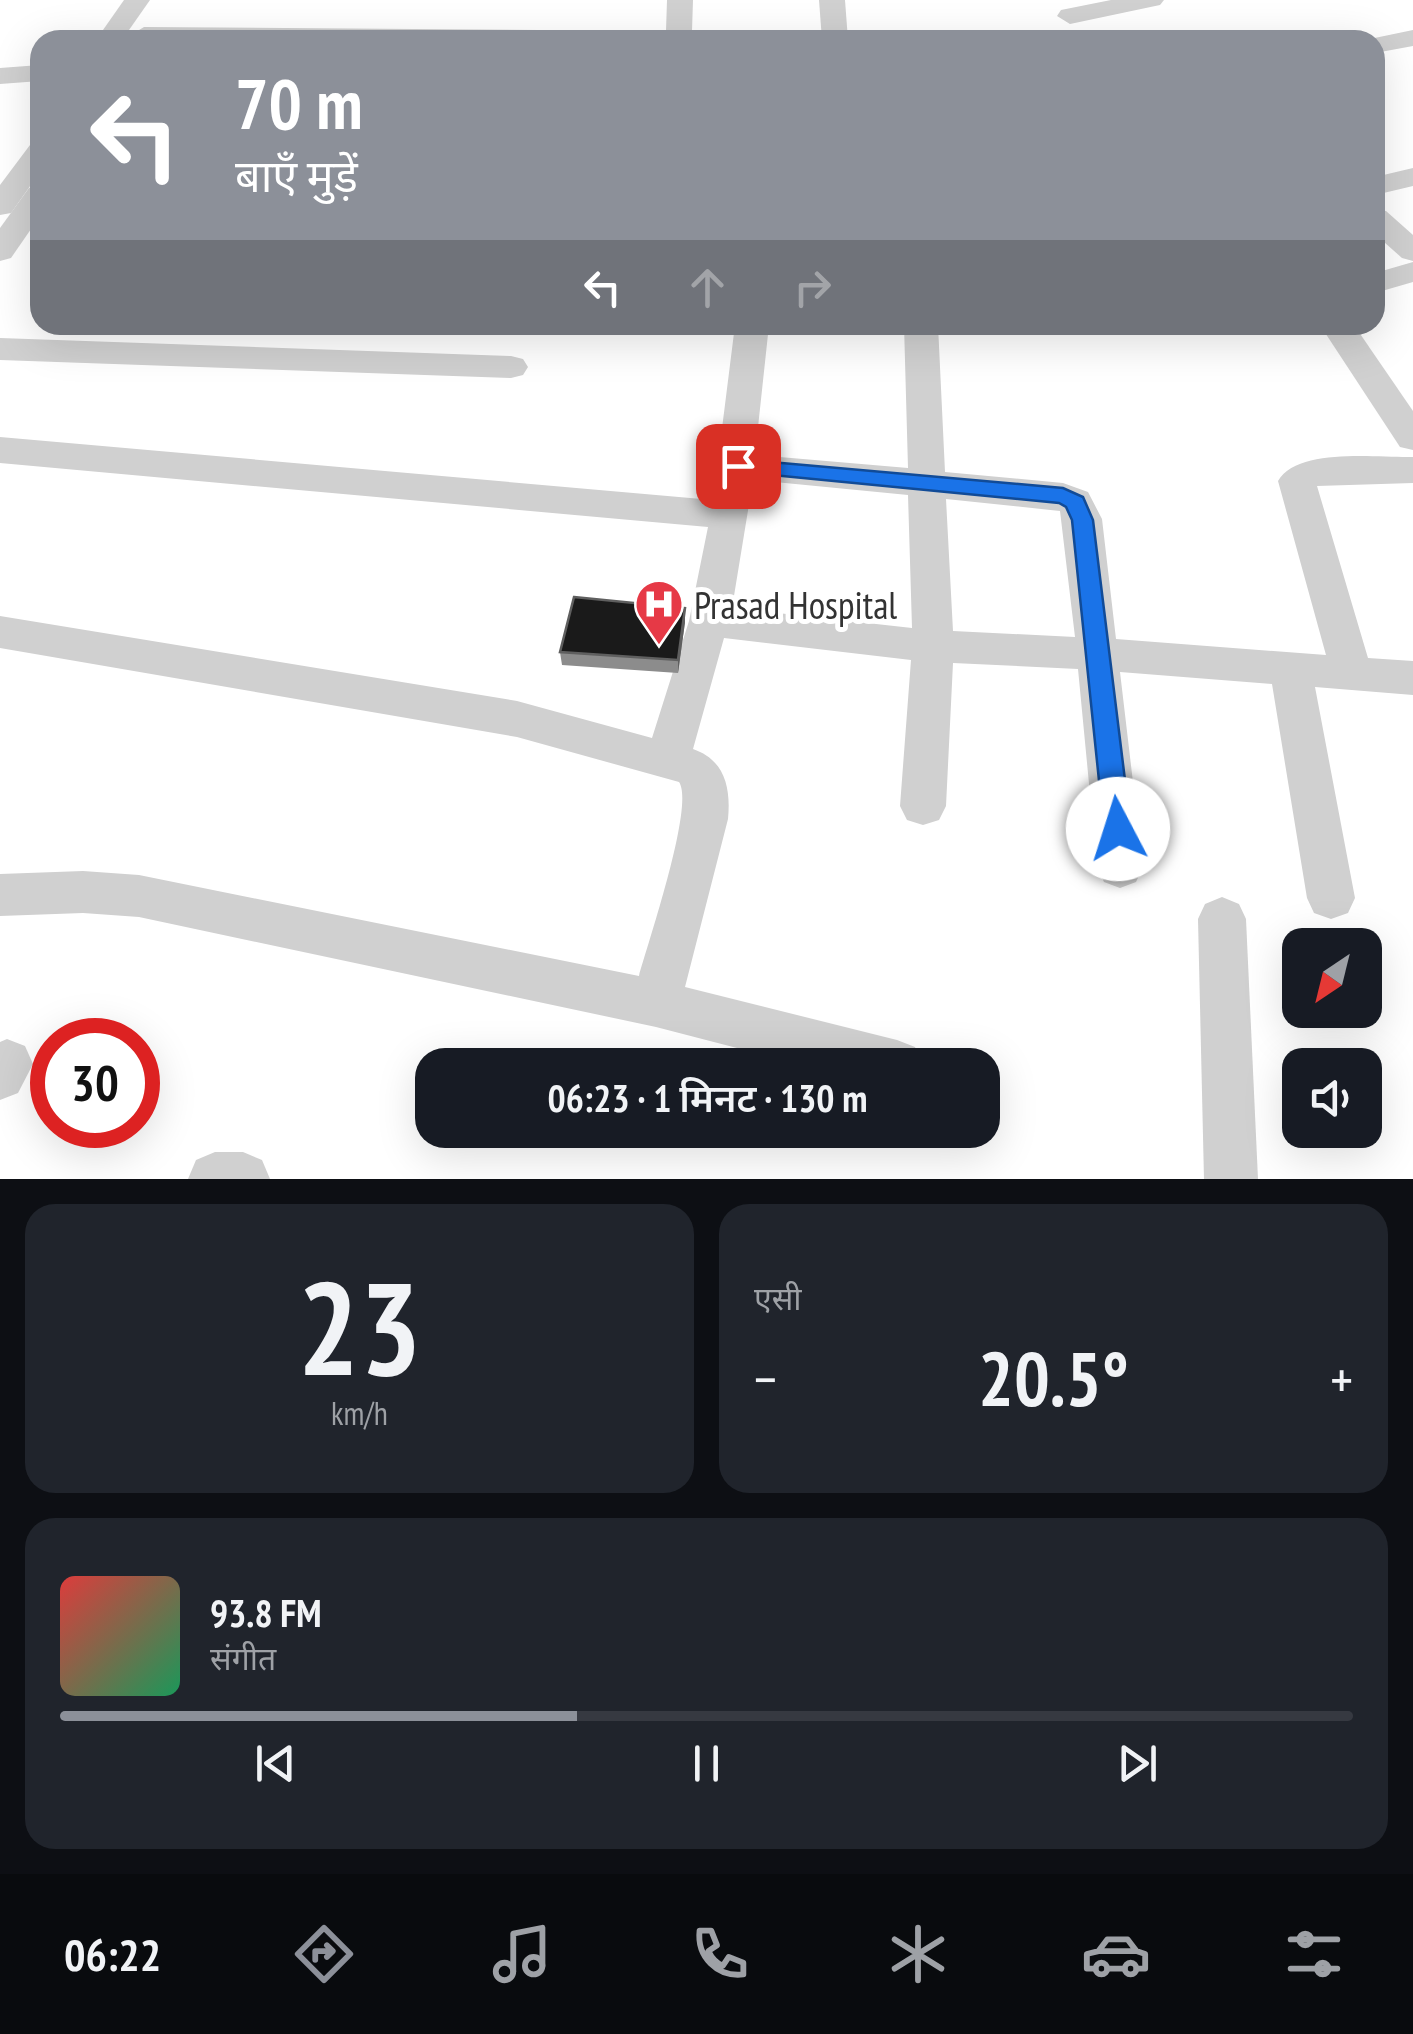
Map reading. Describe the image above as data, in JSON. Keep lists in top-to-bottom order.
{
  "places": {
    "hospital": ["Prasad Hospital"]
  },
  "north": "bottom left",
  "page": {
    "turn": ["70 m", "बाएँ मुड़ें"],
    "limit": "30",
    "trip": "06:23 · 1 मिनट · 130 m",
    "tile": [
      ["23", "km/h"],
      "एसी"
    ],
    "heat": ["−", "20.5°", "+"],
    "song": ["93.8 FM", "संगीत"],
    "tabs": "06:22"
  }
}
